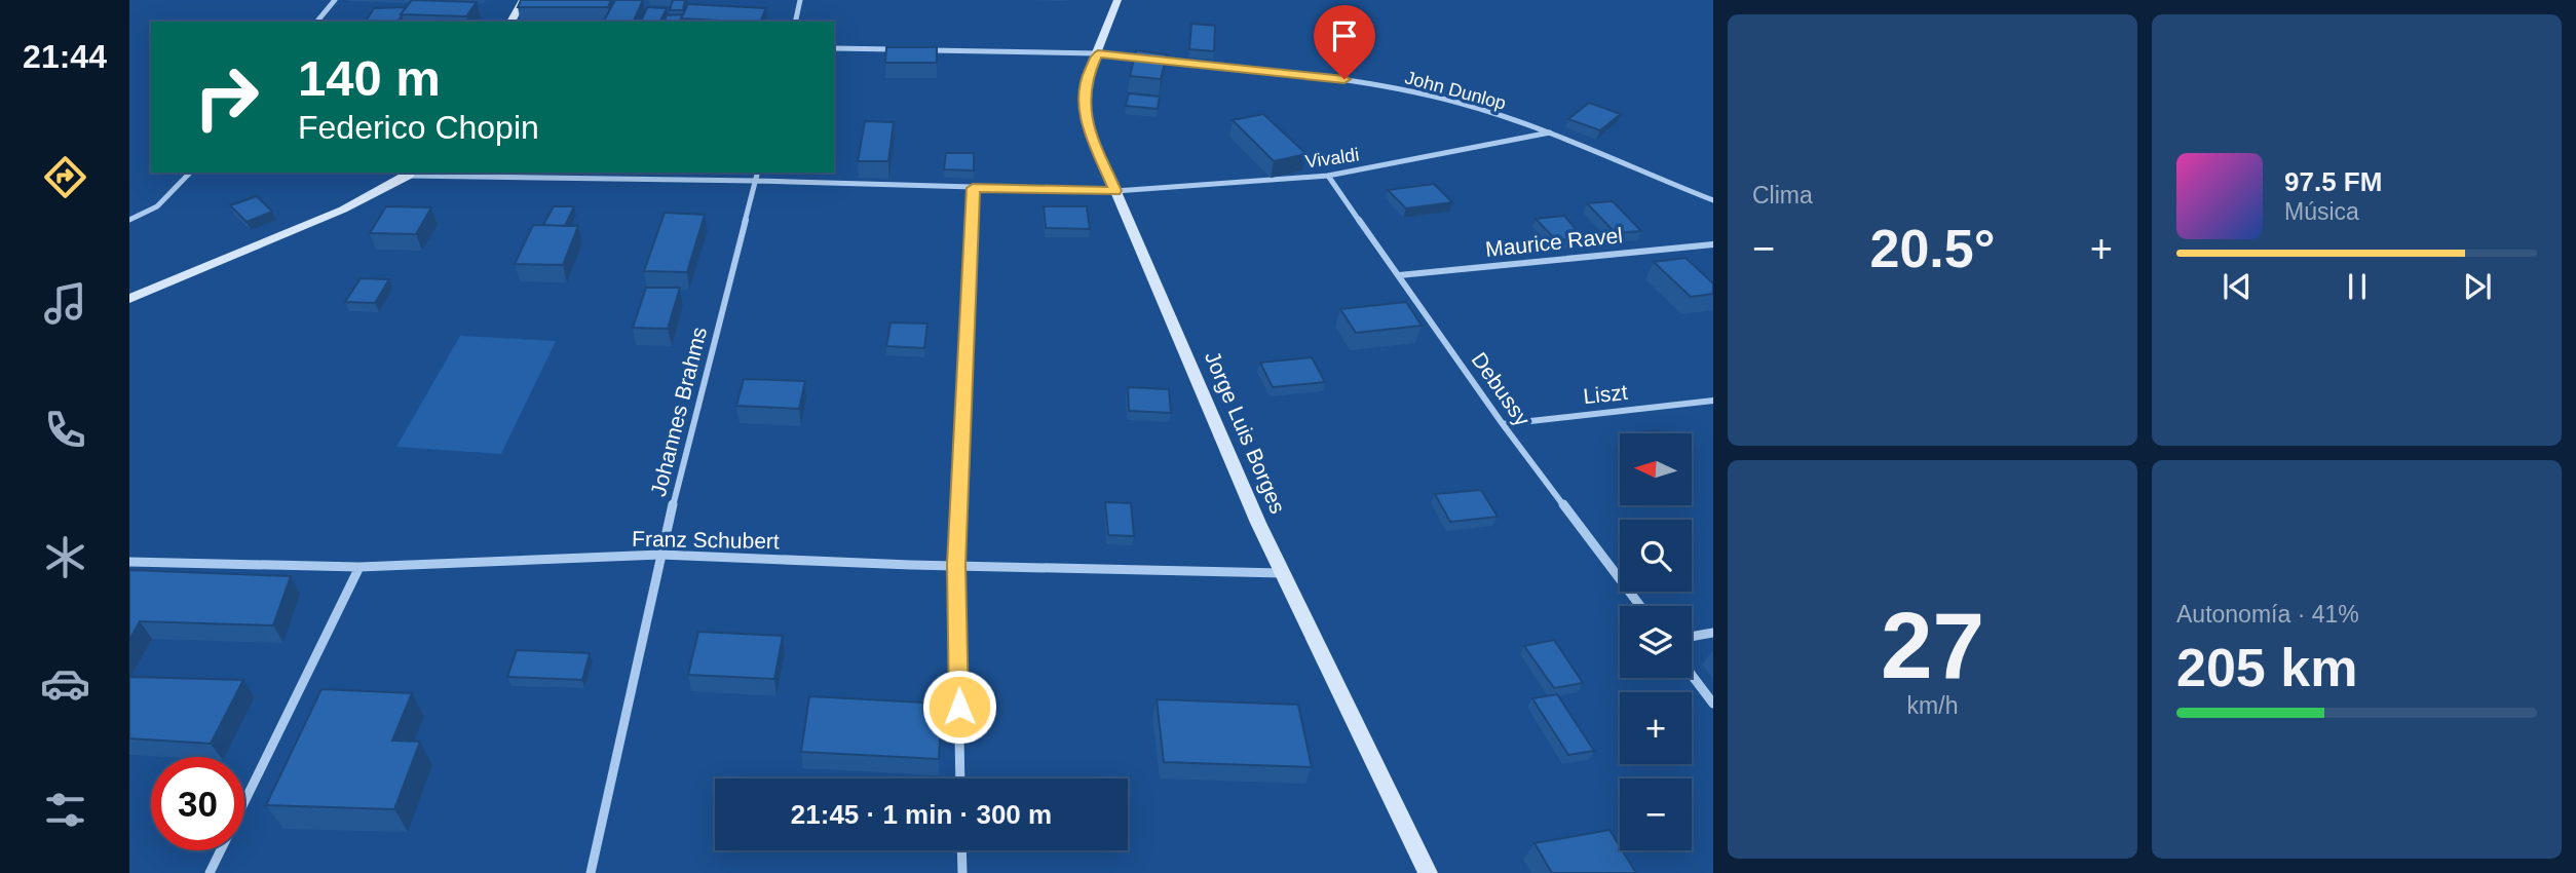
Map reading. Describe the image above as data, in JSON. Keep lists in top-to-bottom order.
{
  "streets": {
    "street": [
      "John Dunlop",
      "Vivaldi",
      "Maurice Ravel",
      "Debussy",
      "Liszt",
      "Johannes Brahms",
      "Jorge Luis Borges",
      "Franz Schubert"
    ]
  },
  "crossings": [
    ["John Dunlop", "Vivaldi"],
    ["John Dunlop", "Jorge Luis Borges"],
    ["Vivaldi", "Debussy"],
    ["Vivaldi", "Johannes Brahms"],
    ["Vivaldi", "Jorge Luis Borges"],
    ["Maurice Ravel", "Debussy"],
    ["Debussy", "Liszt"],
    ["Johannes Brahms", "Franz Schubert"],
    ["Jorge Luis Borges", "Franz Schubert"]
  ],
  "north": "left",
  "page": {
    "tabs": "21:44",
    "tile": [
      "Clima",
      ["27", "km/h"],
      ["Autonomía · 41%", "205 km"]
    ],
    "turn": ["140 m", "Federico Chopin"],
    "song": ["97.5 FM", "Música"],
    "heat": ["−", "20.5°", "+"],
    "map_buttons": ["+", "−"],
    "limit": "30",
    "trip": "21:45 · 1 min · 300 m"
  }
}
